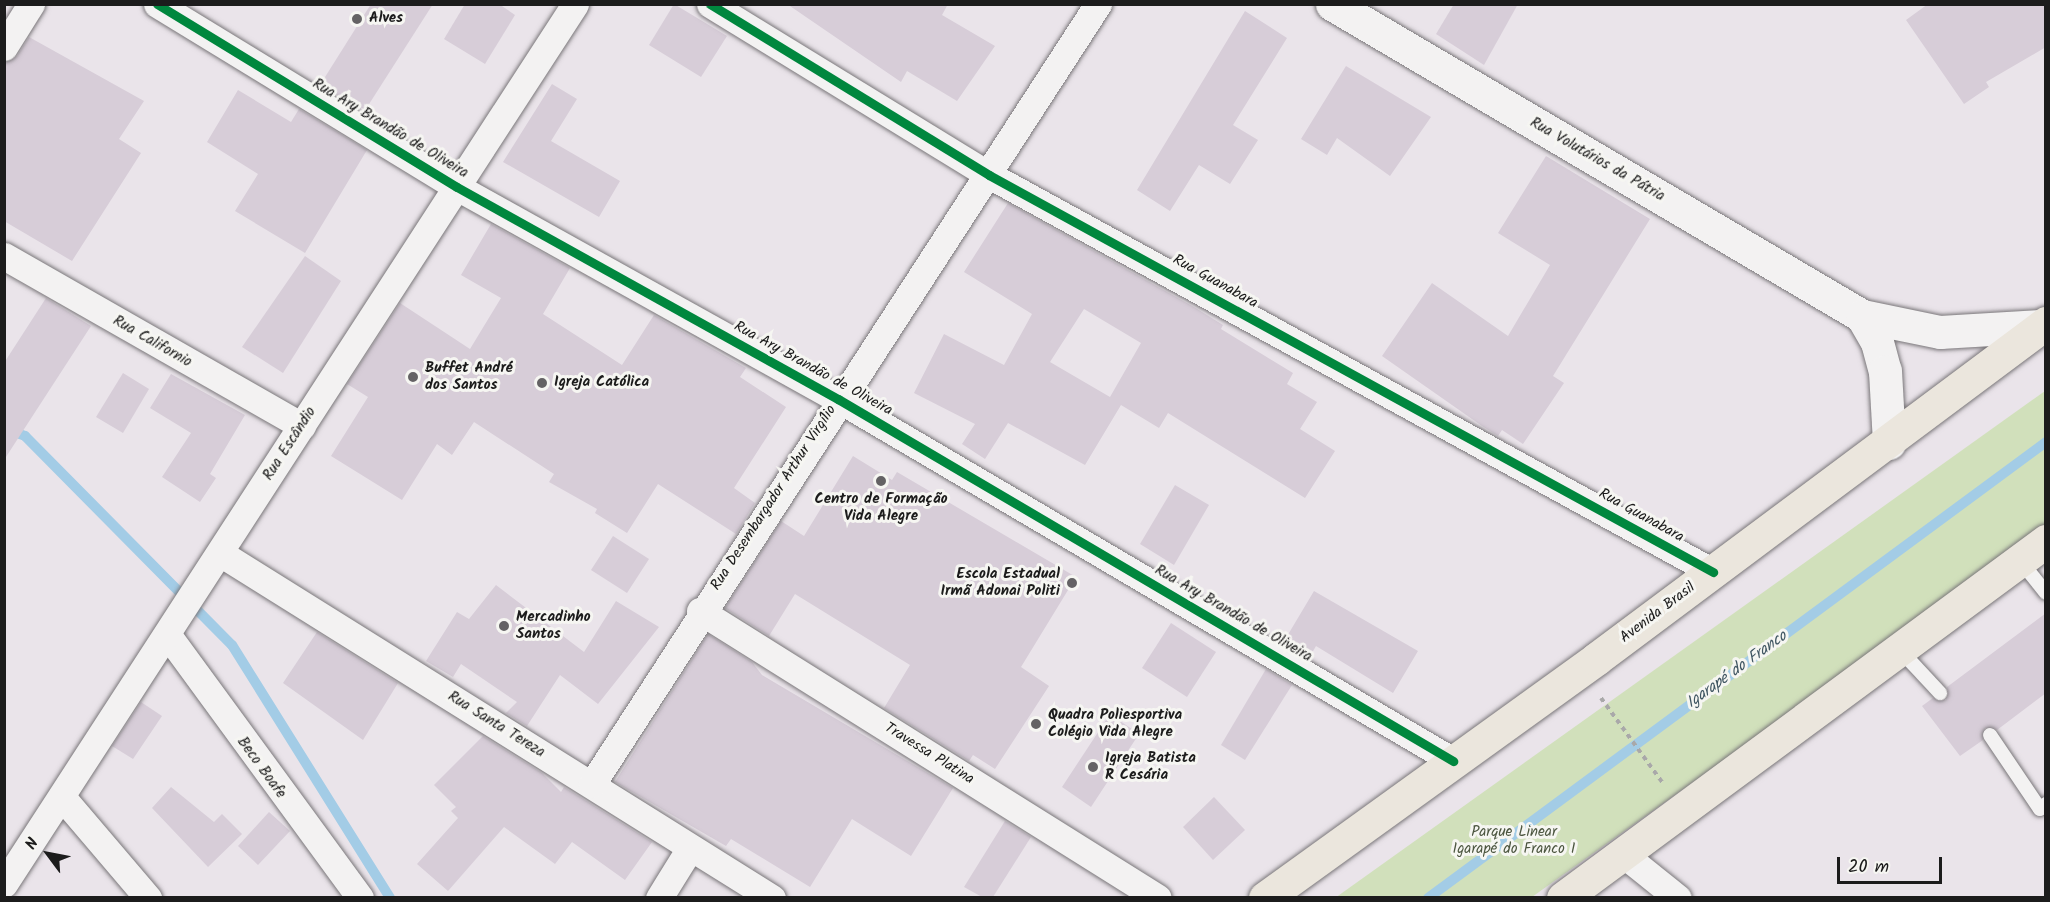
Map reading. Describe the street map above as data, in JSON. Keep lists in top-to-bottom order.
{
  "streets": {
    "highway": ["Avenida Brasil"],
    "street": [
      "Rua Ary Brandão de Oliveira",
      "Rua Volutários da Pátria",
      "Rua Guanabara",
      "Rua Californio",
      "Rua Escândio",
      "Rua Desembargador Arthur Virgílio",
      "Rua Santa Tereza",
      "Travessa Platina",
      "Beco Boafe"
    ]
  },
  "crossings": [
    ["Rua Ary Brandão de Oliveira", "Rua Escândio"],
    ["Rua Ary Brandão de Oliveira", "Rua Desembargador Arthur Virgílio"],
    ["Rua Ary Brandão de Oliveira", "Avenida Brasil"],
    ["Rua Volutários da Pátria", "Avenida Brasil"],
    ["Rua Guanabara", "Rua Desembargador Arthur Virgílio"],
    ["Rua Guanabara", "Avenida Brasil"],
    ["Rua Californio", "Rua Escândio"],
    ["Rua Escândio", "Rua Santa Tereza"],
    ["Rua Escândio", "Beco Boafe"],
    ["Rua Desembargador Arthur Virgílio", "Rua Santa Tereza"],
    ["Rua Desembargador Arthur Virgílio", "Travessa Platina"]
  ],
  "water": ["Igarapé do Franco"],
  "parks": ["Parque Linear Igarapé do Franco I"],
  "places": [
    "Alves",
    "Buffet André dos Santos",
    "Igreja Católica",
    "Centro de Formação Vida Alegre",
    "Escola Estadual Irmã Adonai Politi",
    "Mercadinho Santos",
    "Quadra Poliesportiva Colégio Vida Alegre",
    "Igreja Batista R Cesária"
  ],
  "scale_bar": "20 m",
  "north": "top left"
}
